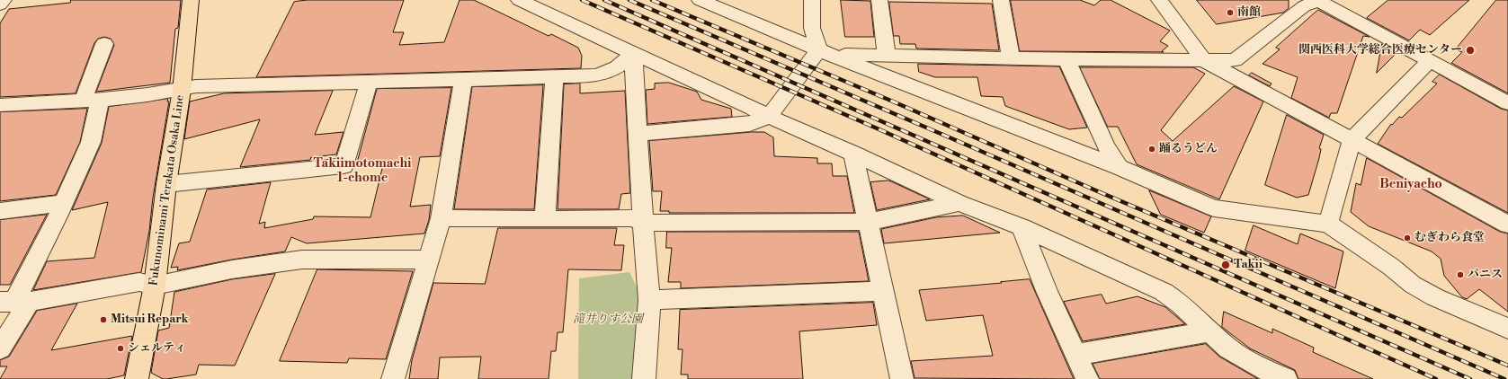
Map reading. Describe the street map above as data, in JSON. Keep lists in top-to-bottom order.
{
  "streets": {
    "main road": ["Fukunominami Terakata Osaka Line"]
  },
  "districts": ["Takiimotomachi 1-chome", "Beniyacho"],
  "parks": ["滝井りす公園"],
  "places": [
    "南館",
    "関西医科大学総合医療センター",
    "踊るうどん",
    "むぎわら食堂",
    "Takii",
    "パニス",
    "Mitsui Repark",
    "シェルティ"
  ]
}
